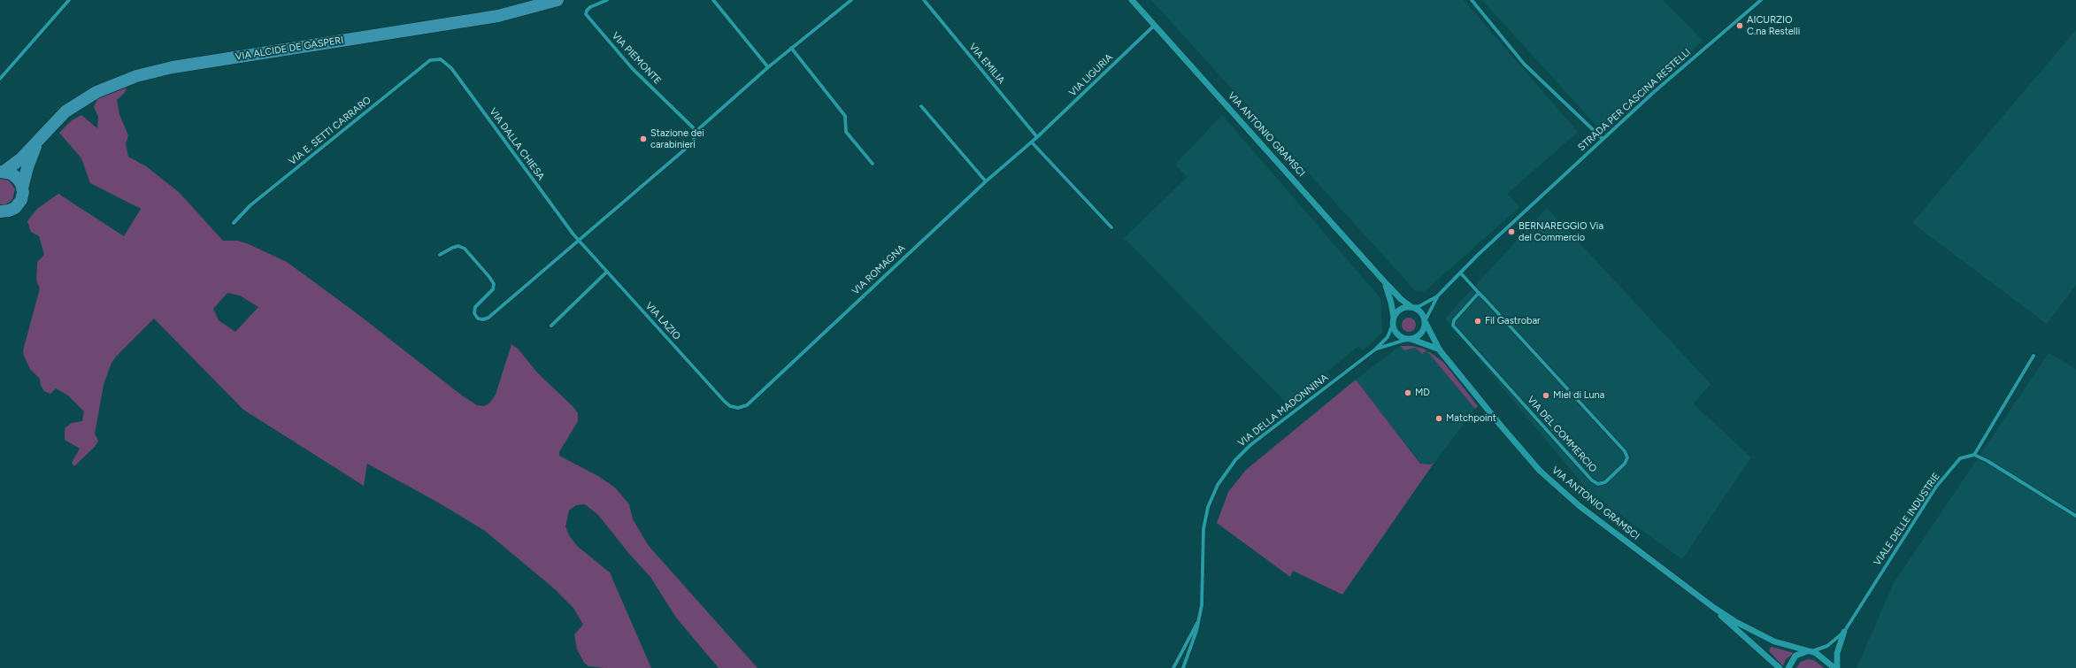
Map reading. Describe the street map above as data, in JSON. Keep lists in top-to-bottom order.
{
  "streets": {
    "main road": ["VIA ALCIDE DE GASPERI"],
    "street": [
      "VIA PIEMONTE",
      "VIA EMILIA",
      "VIA LIGURIA",
      "STRADA PER CASCINA RESTELLI",
      "VIA E. SETTI CARRARO",
      "VIA ANTONIO GRAMSCI",
      "VIA DALLA CHIESA",
      "VIA ROMAGNA",
      "VIA LAZIO",
      "VIA DELLA MADONNINA",
      "VIA DEL COMMERCIO",
      "VIALE DELLE INDUSTRIE"
    ]
  },
  "crossings": [
    ["VIA EMILIA", "VIA LIGURIA"],
    ["VIA EMILIA", "VIA ROMAGNA"],
    ["VIA LIGURIA", "VIA ANTONIO GRAMSCI"],
    ["VIA LIGURIA", "VIA ROMAGNA"],
    ["STRADA PER CASCINA RESTELLI", "VIA DEL COMMERCIO"],
    ["VIA E. SETTI CARRARO", "VIA DALLA CHIESA"],
    ["VIA ANTONIO GRAMSCI", "VIA DELLA MADONNINA"],
    ["VIA DALLA CHIESA", "VIA LAZIO"],
    ["VIA ROMAGNA", "VIA LAZIO"]
  ],
  "places": [
    "AICURZIO C.na Restelli",
    "Stazione dei carabinieri",
    "BERNAREGGIO Via del Commercio",
    "Fil Gastrobar",
    "MD",
    "Miel di Luna",
    "Matchpoint"
  ]
}
